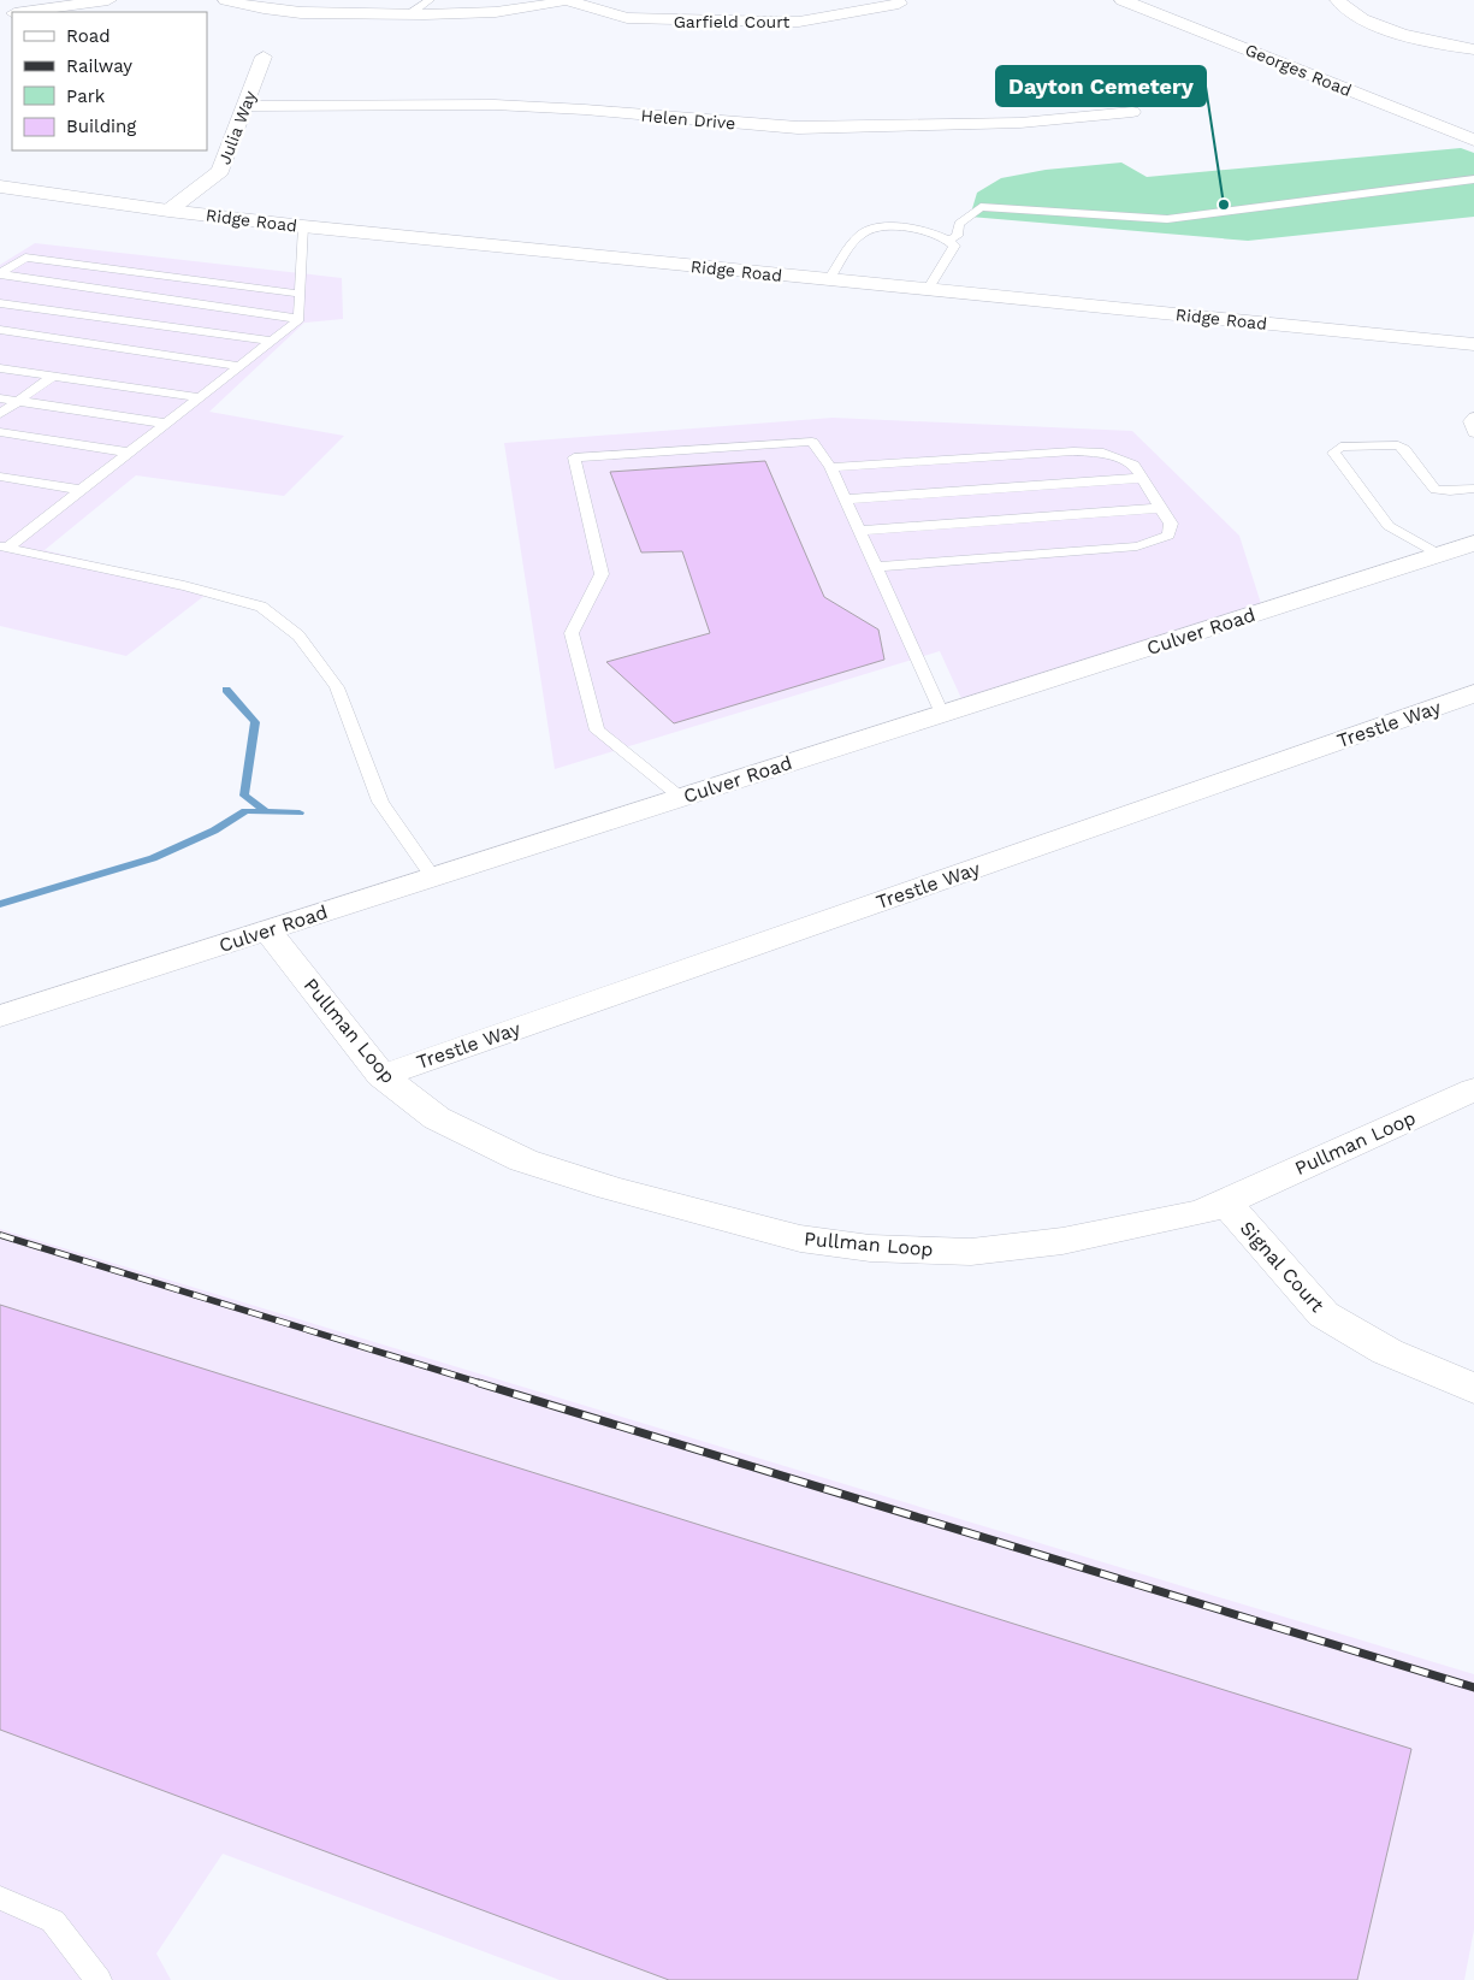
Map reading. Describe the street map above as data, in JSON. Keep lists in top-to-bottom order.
{
  "streets": {
    "street": [
      "Garfield Court",
      "Georges Road",
      "Helen Drive",
      "Julia Way",
      "Ridge Road",
      "Culver Road",
      "Trestle Way",
      "Pullman Loop",
      "Signal Court"
    ]
  },
  "crossings": [
    ["Helen Drive", "Julia Way"],
    ["Julia Way", "Ridge Road"],
    ["Culver Road", "Pullman Loop"],
    ["Trestle Way", "Pullman Loop"],
    ["Pullman Loop", "Signal Court"]
  ],
  "places": ["Dayton Cemetery"],
  "legend": [
    "Road",
    "Railway",
    "Park",
    "Building"
  ]
}
